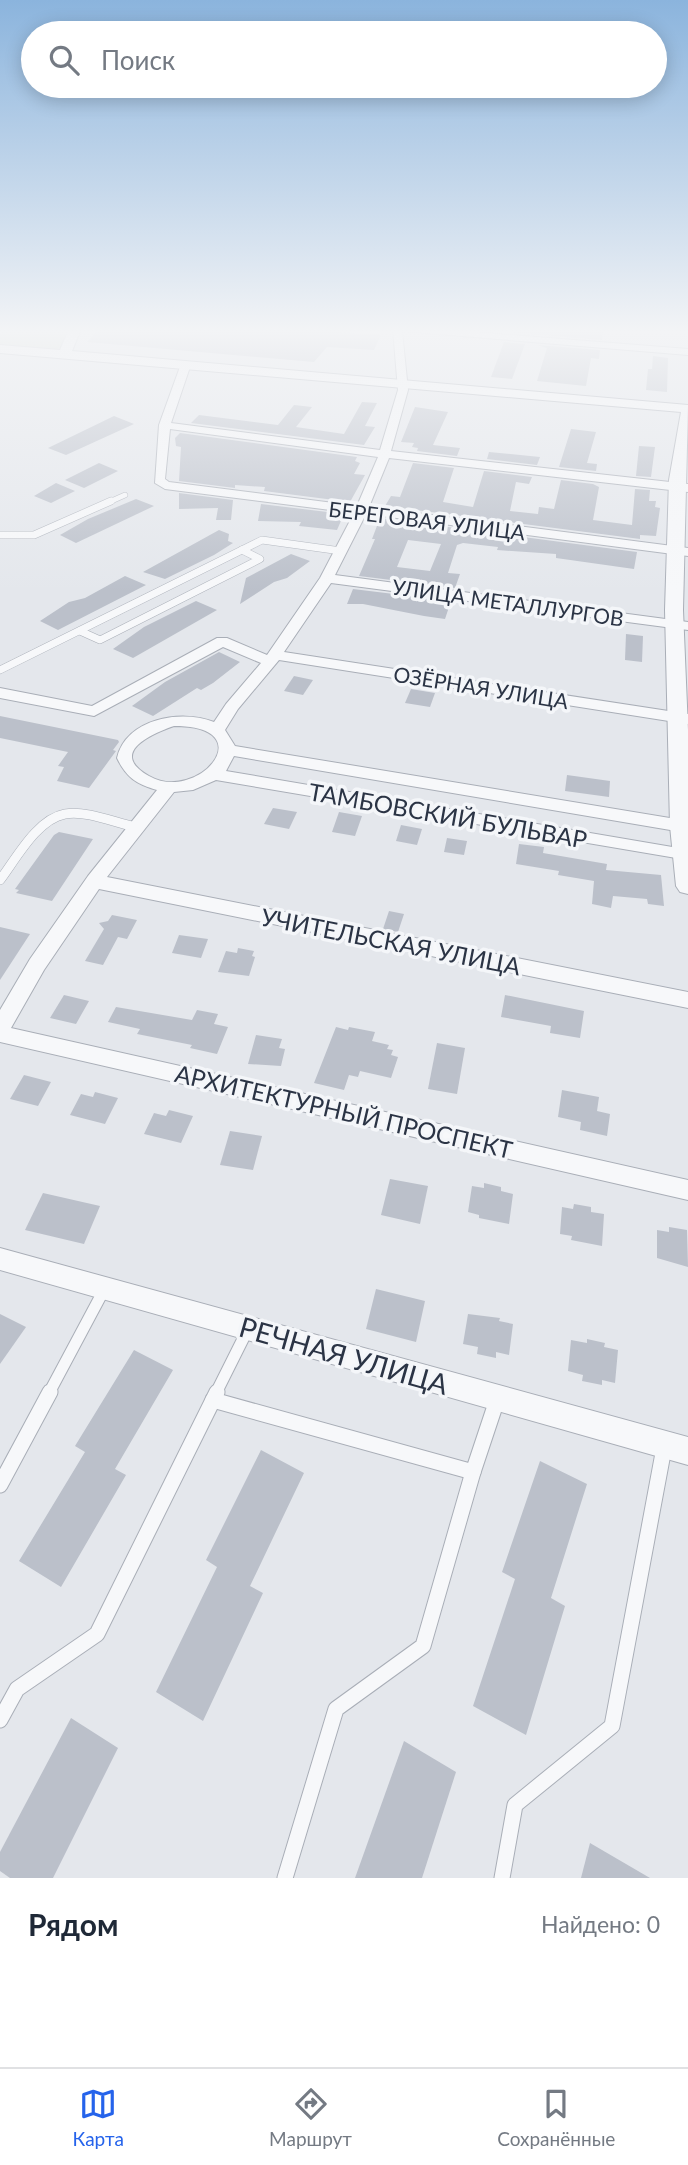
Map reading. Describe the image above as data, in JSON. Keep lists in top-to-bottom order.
{
  "streets": {
    "street": [
      "БЕРЕГОВАЯ УЛИЦА",
      "УЛИЦА МЕТАЛЛУРГОВ",
      "ОЗЁРНАЯ УЛИЦА",
      "ТАМБОВСКИЙ БУЛЬВАР",
      "УЧИТЕЛЬСКАЯ УЛИЦА",
      "АРХИТЕКТУРНЫЙ ПРОСПЕКТ",
      "РЕЧНАЯ УЛИЦА"
    ]
  },
  "page": {
    "search": "Поиск",
    "heading": ["Рядом", "Найдено: 0"],
    "nav": ["Карта", "Маршрут", "Сохранённые"]
  }
}
